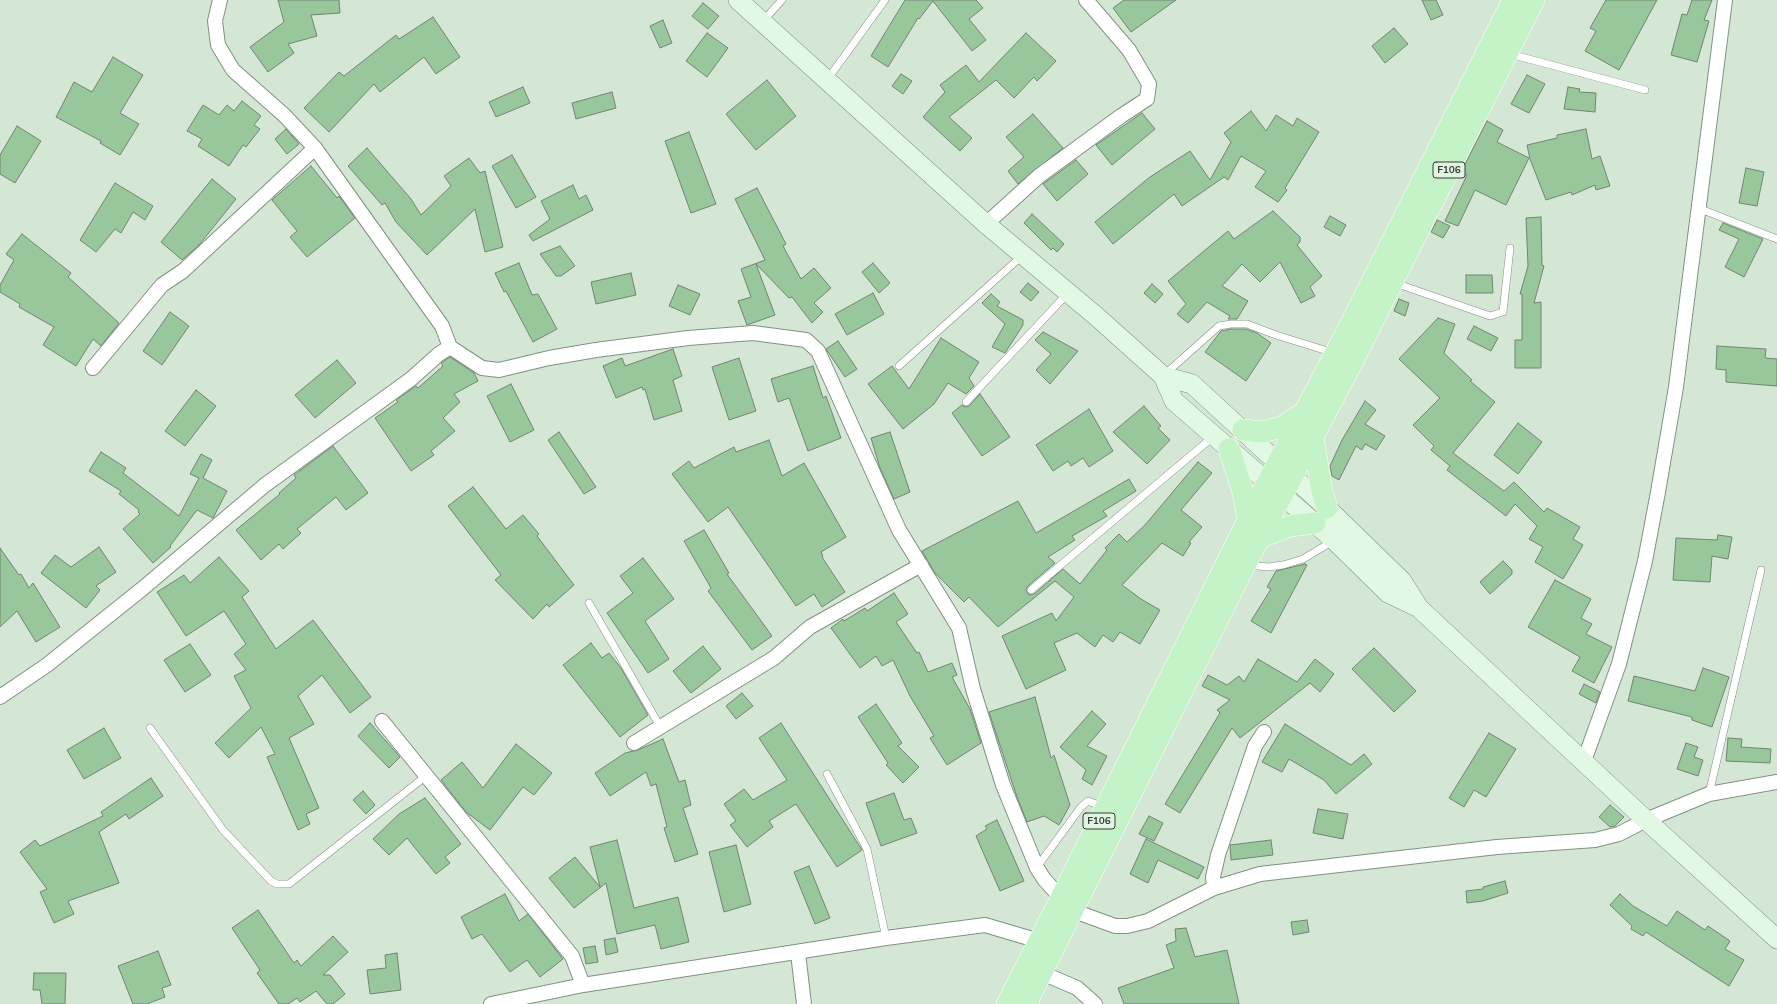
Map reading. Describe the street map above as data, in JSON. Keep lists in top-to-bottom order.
{
  "streets": {
    "main road": ["F106"]
  }
}
